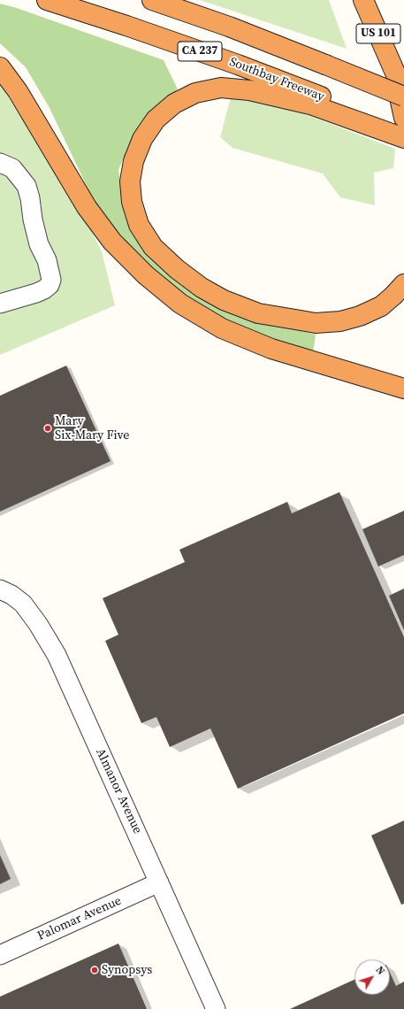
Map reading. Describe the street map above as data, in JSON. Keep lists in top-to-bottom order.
{
  "streets": {
    "highway": ["US 101", "CA 237", "Southbay Freeway"],
    "street": ["Almanor Avenue", "Palomar Avenue"]
  },
  "crossings": [
    ["Almanor Avenue", "Palomar Avenue"]
  ],
  "places": ["Mary Six-Mary Five", "Synopsys"],
  "north": "top right"
}
